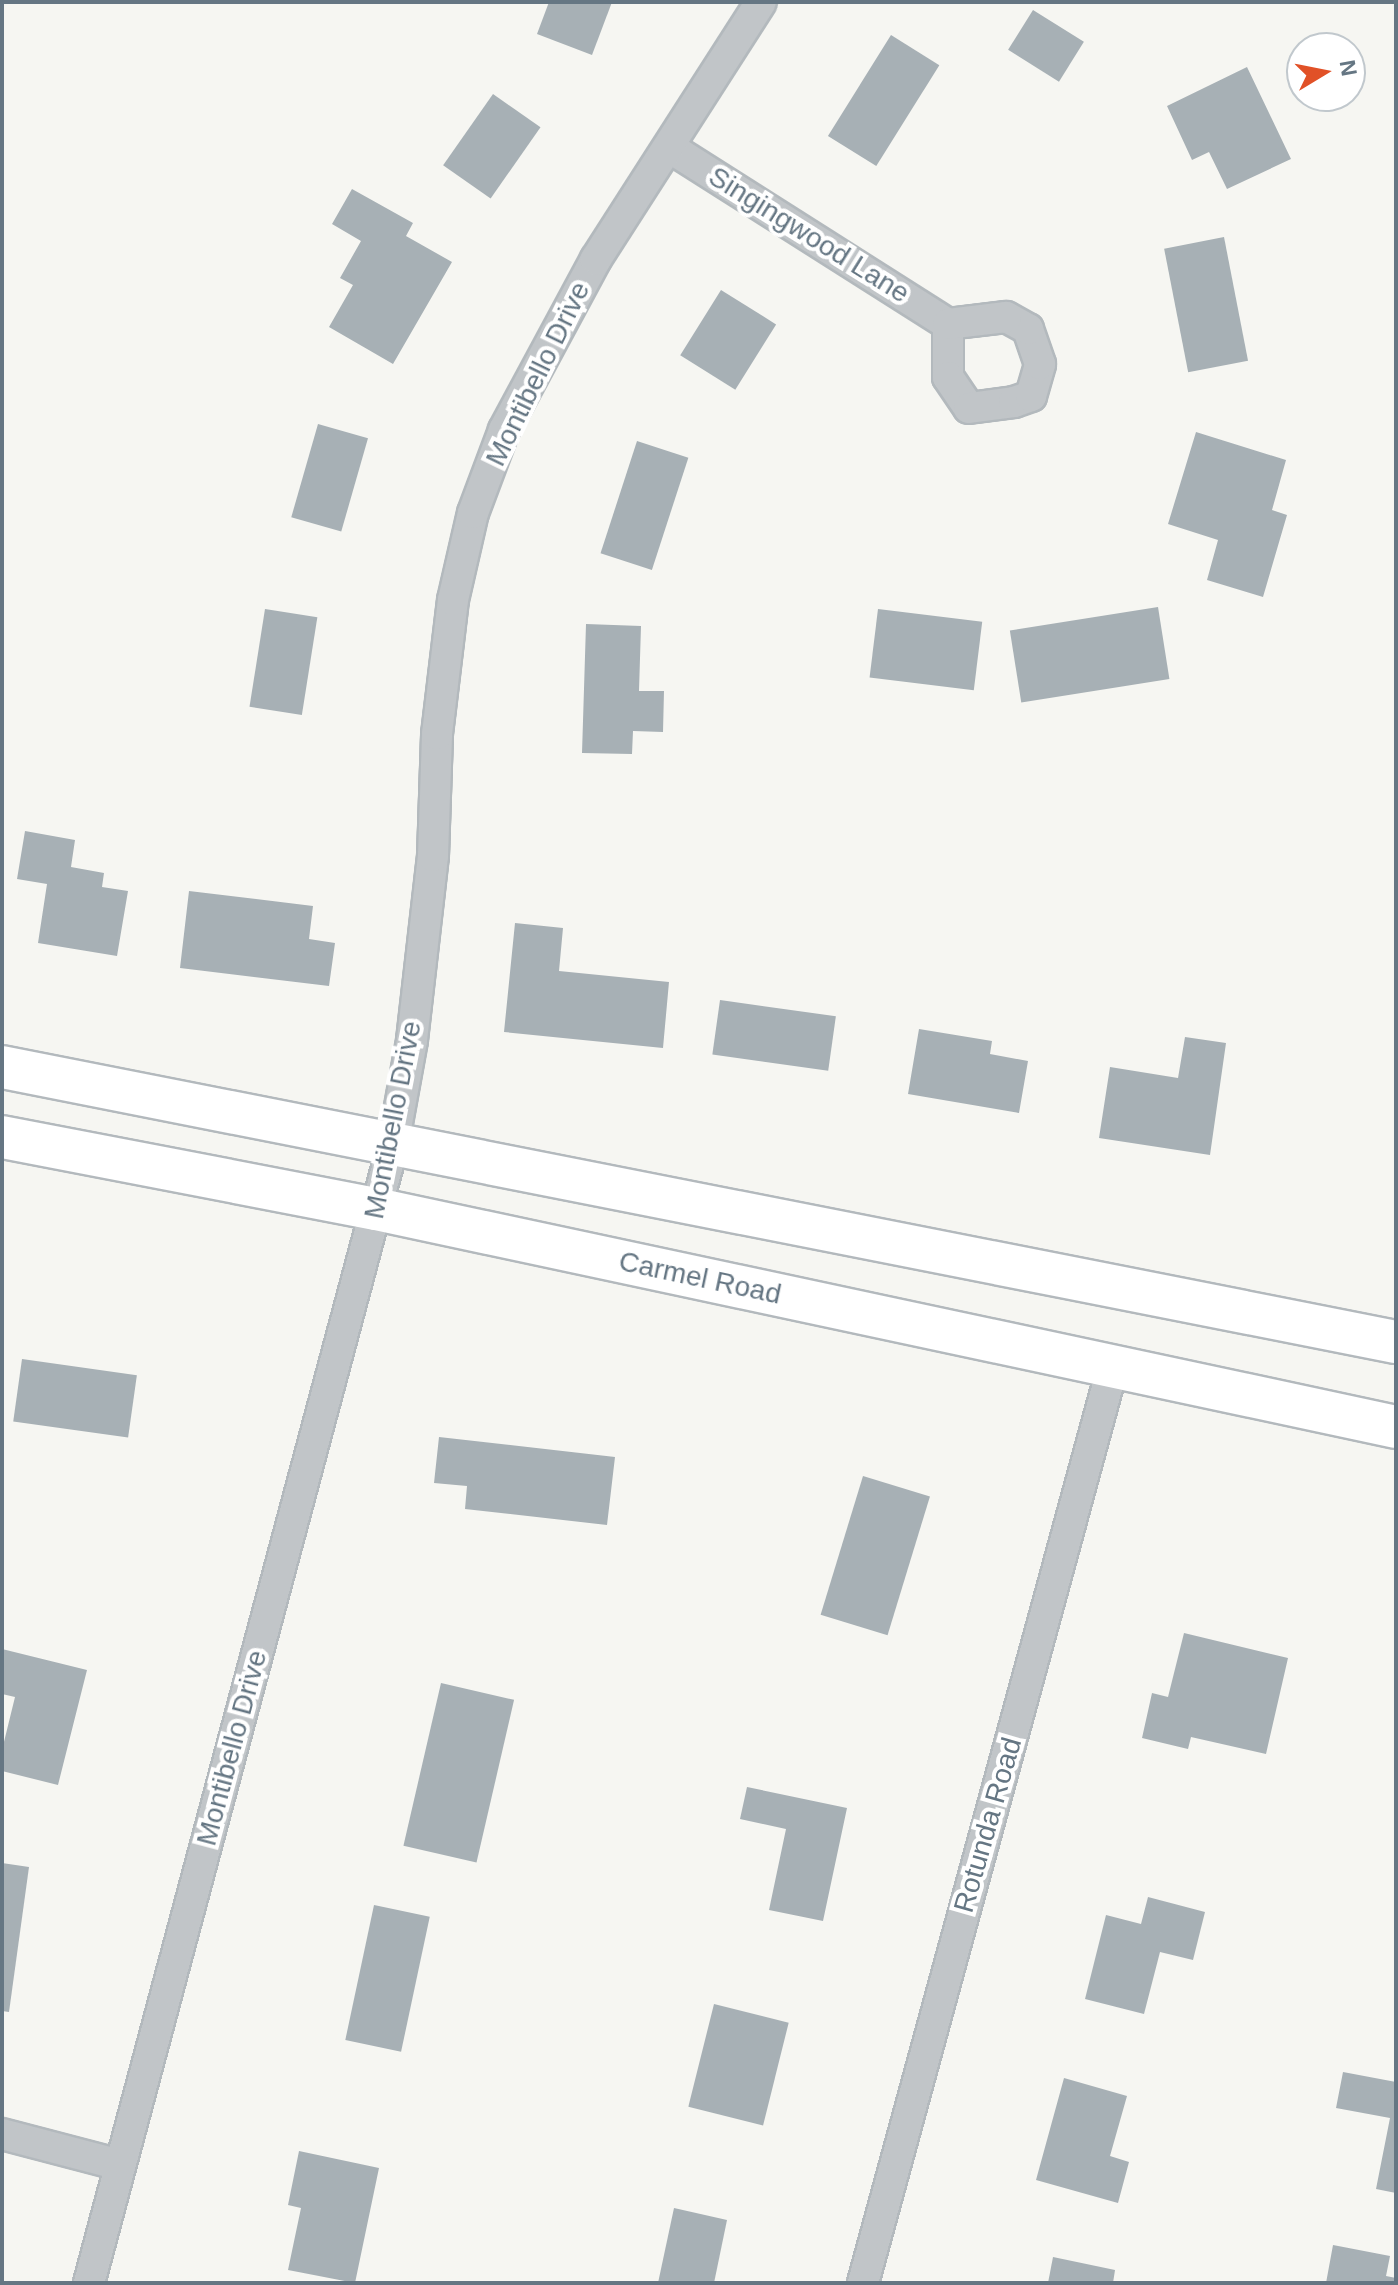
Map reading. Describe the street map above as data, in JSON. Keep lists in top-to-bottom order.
{
  "streets": {
    "main road": ["Carmel Road"],
    "street": ["Singingwood Lane", "Montibello Drive", "Rotunda Road"]
  },
  "crossings": [
    ["Singingwood Lane", "Montibello Drive"],
    ["Montibello Drive", "Carmel Road"],
    ["Carmel Road", "Rotunda Road"]
  ],
  "north": "right"
}
